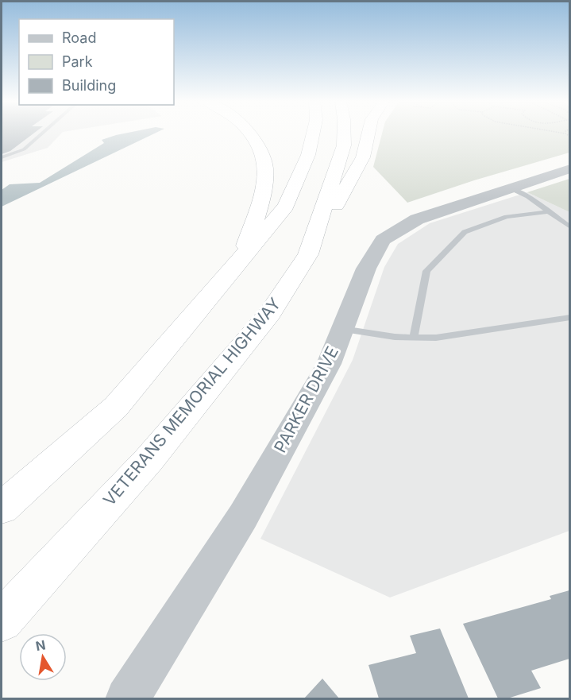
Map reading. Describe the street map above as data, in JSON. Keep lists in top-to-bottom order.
{
  "streets": {
    "highway": ["VETERANS MEMORIAL HIGHWAY"],
    "street": ["PARKER DRIVE"]
  },
  "legend": ["Road", "Park", "Building"],
  "north": "top"
}
